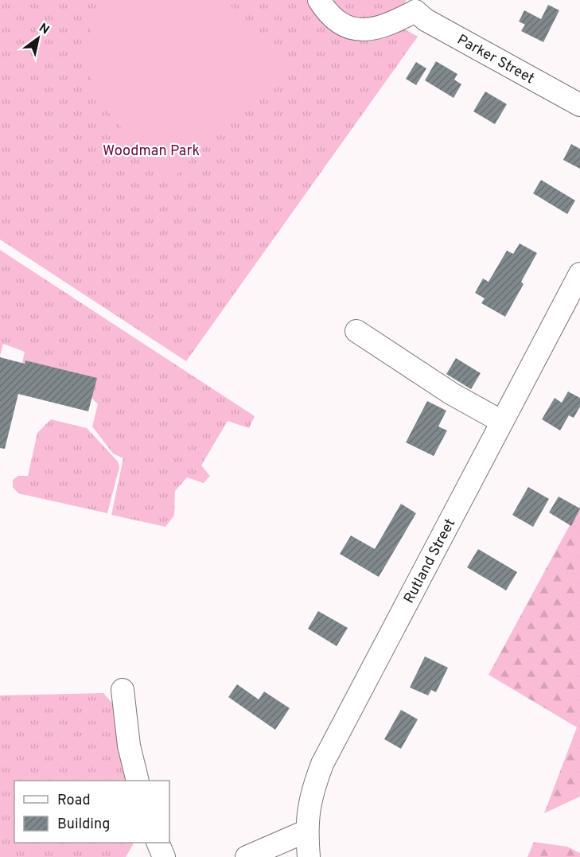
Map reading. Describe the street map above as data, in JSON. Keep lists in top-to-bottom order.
{
  "streets": {
    "street": ["Parker Street", "Rutland Street"]
  },
  "parks": ["Woodman Park"],
  "legend": ["Road", "Building"],
  "north": "top right"
}
